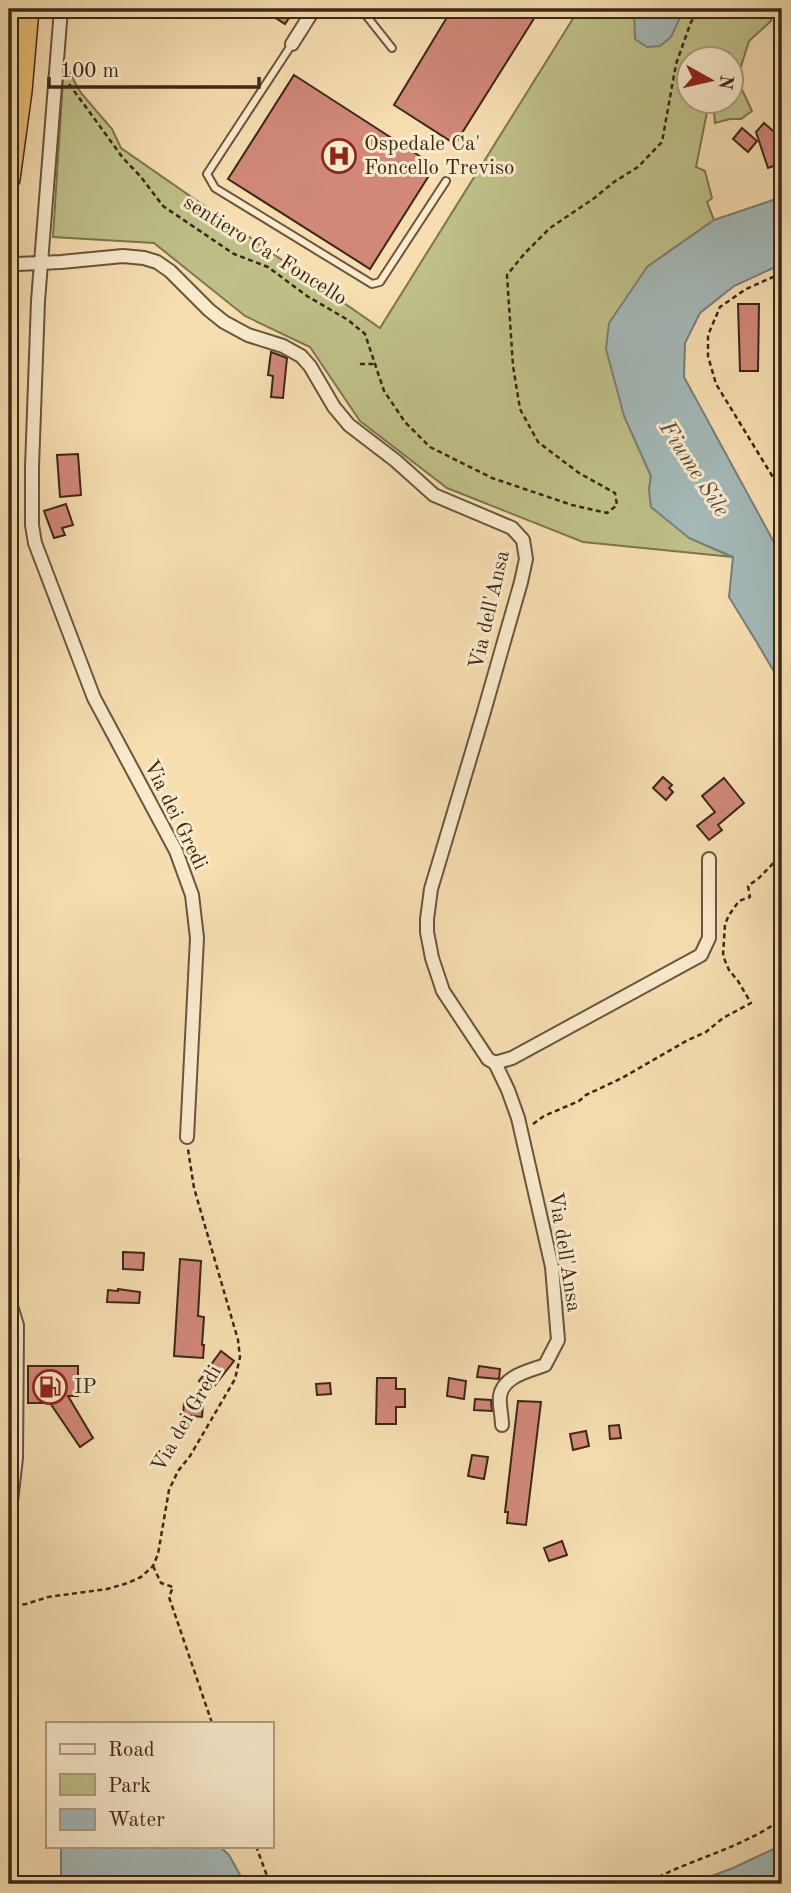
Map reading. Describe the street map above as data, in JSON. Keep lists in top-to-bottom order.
{
  "streets": {
    "street": ["Via dell'Ansa", "Via dei Gredi"],
    "path": ["sentiero Ca' Foncello"]
  },
  "crossings": [
    ["sentiero Ca' Foncello", "Via dei Gredi"],
    ["Via dell'Ansa", "Via dei Gredi"]
  ],
  "water": ["Fiume Sile"],
  "places": {
    "hospital": ["Ospedale Ca' Foncello Treviso"],
    "fuel station": ["IP"]
  },
  "legend": ["Road", "Park", "Water"],
  "scale_bar": "100 m",
  "north": "right"
}
